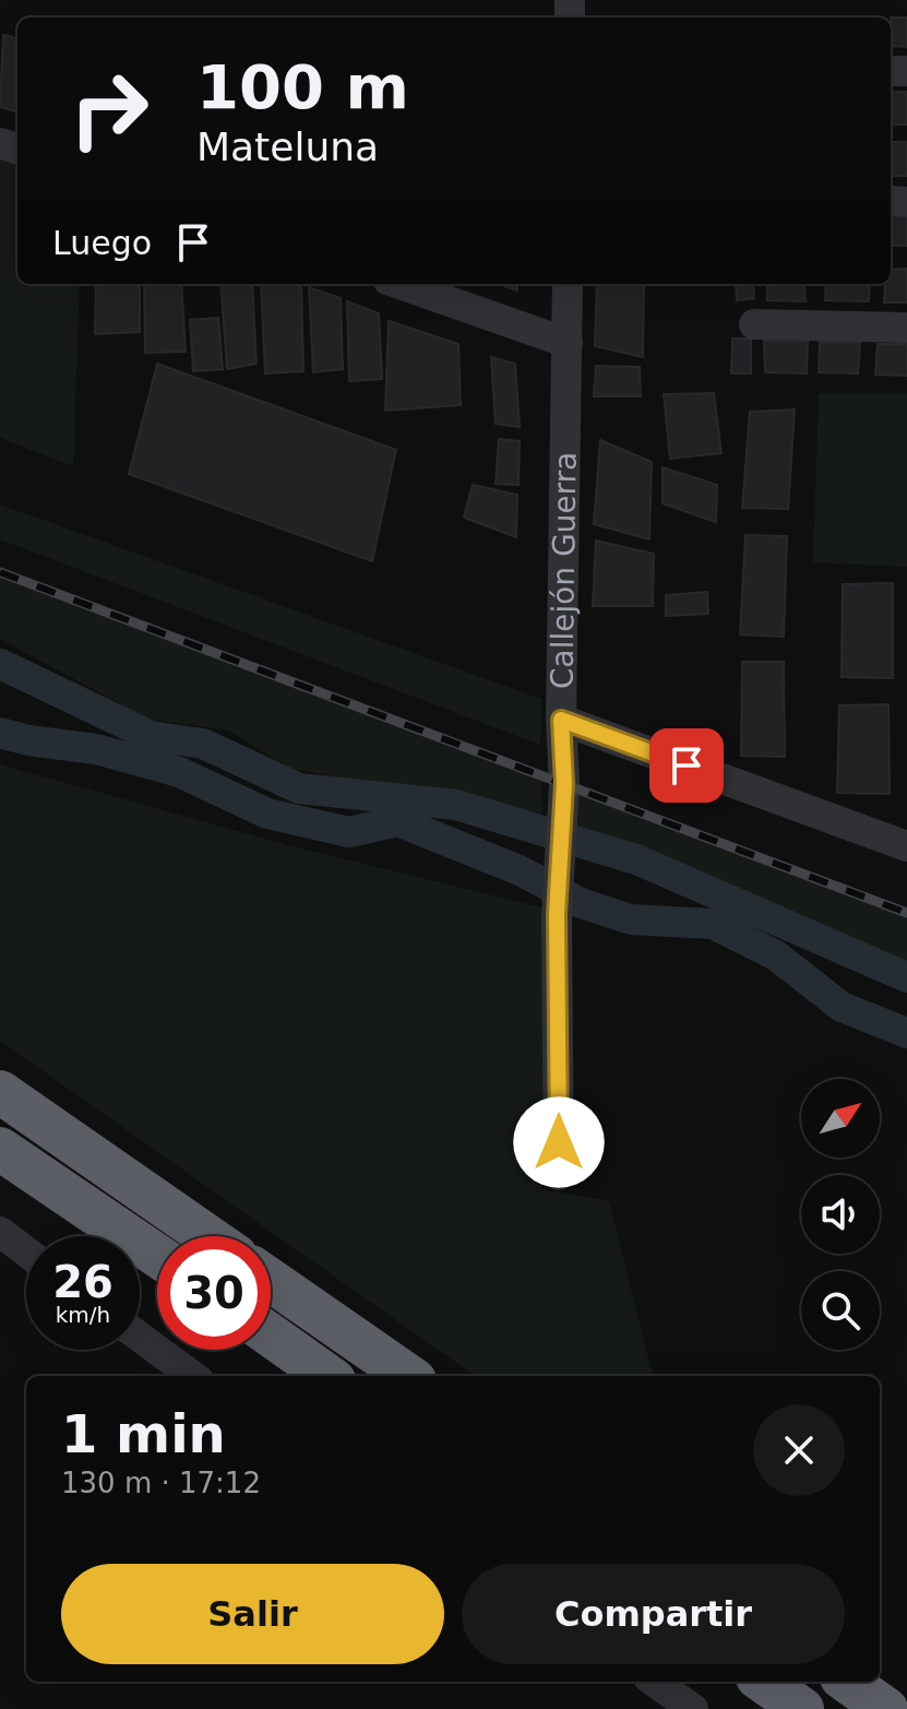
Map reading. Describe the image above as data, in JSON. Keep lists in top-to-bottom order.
{
  "streets": {
    "street": ["Callejón Guerra"]
  },
  "north": "top right",
  "page": {
    "turn": ["100 m", "Mateluna"],
    "then": "Luego",
    "speed": "26 km/h",
    "limit": "30",
    "heading": ["1 min", "130 m · 17:12"],
    "buttons": ["Salir", "Compartir"]
  }
}
